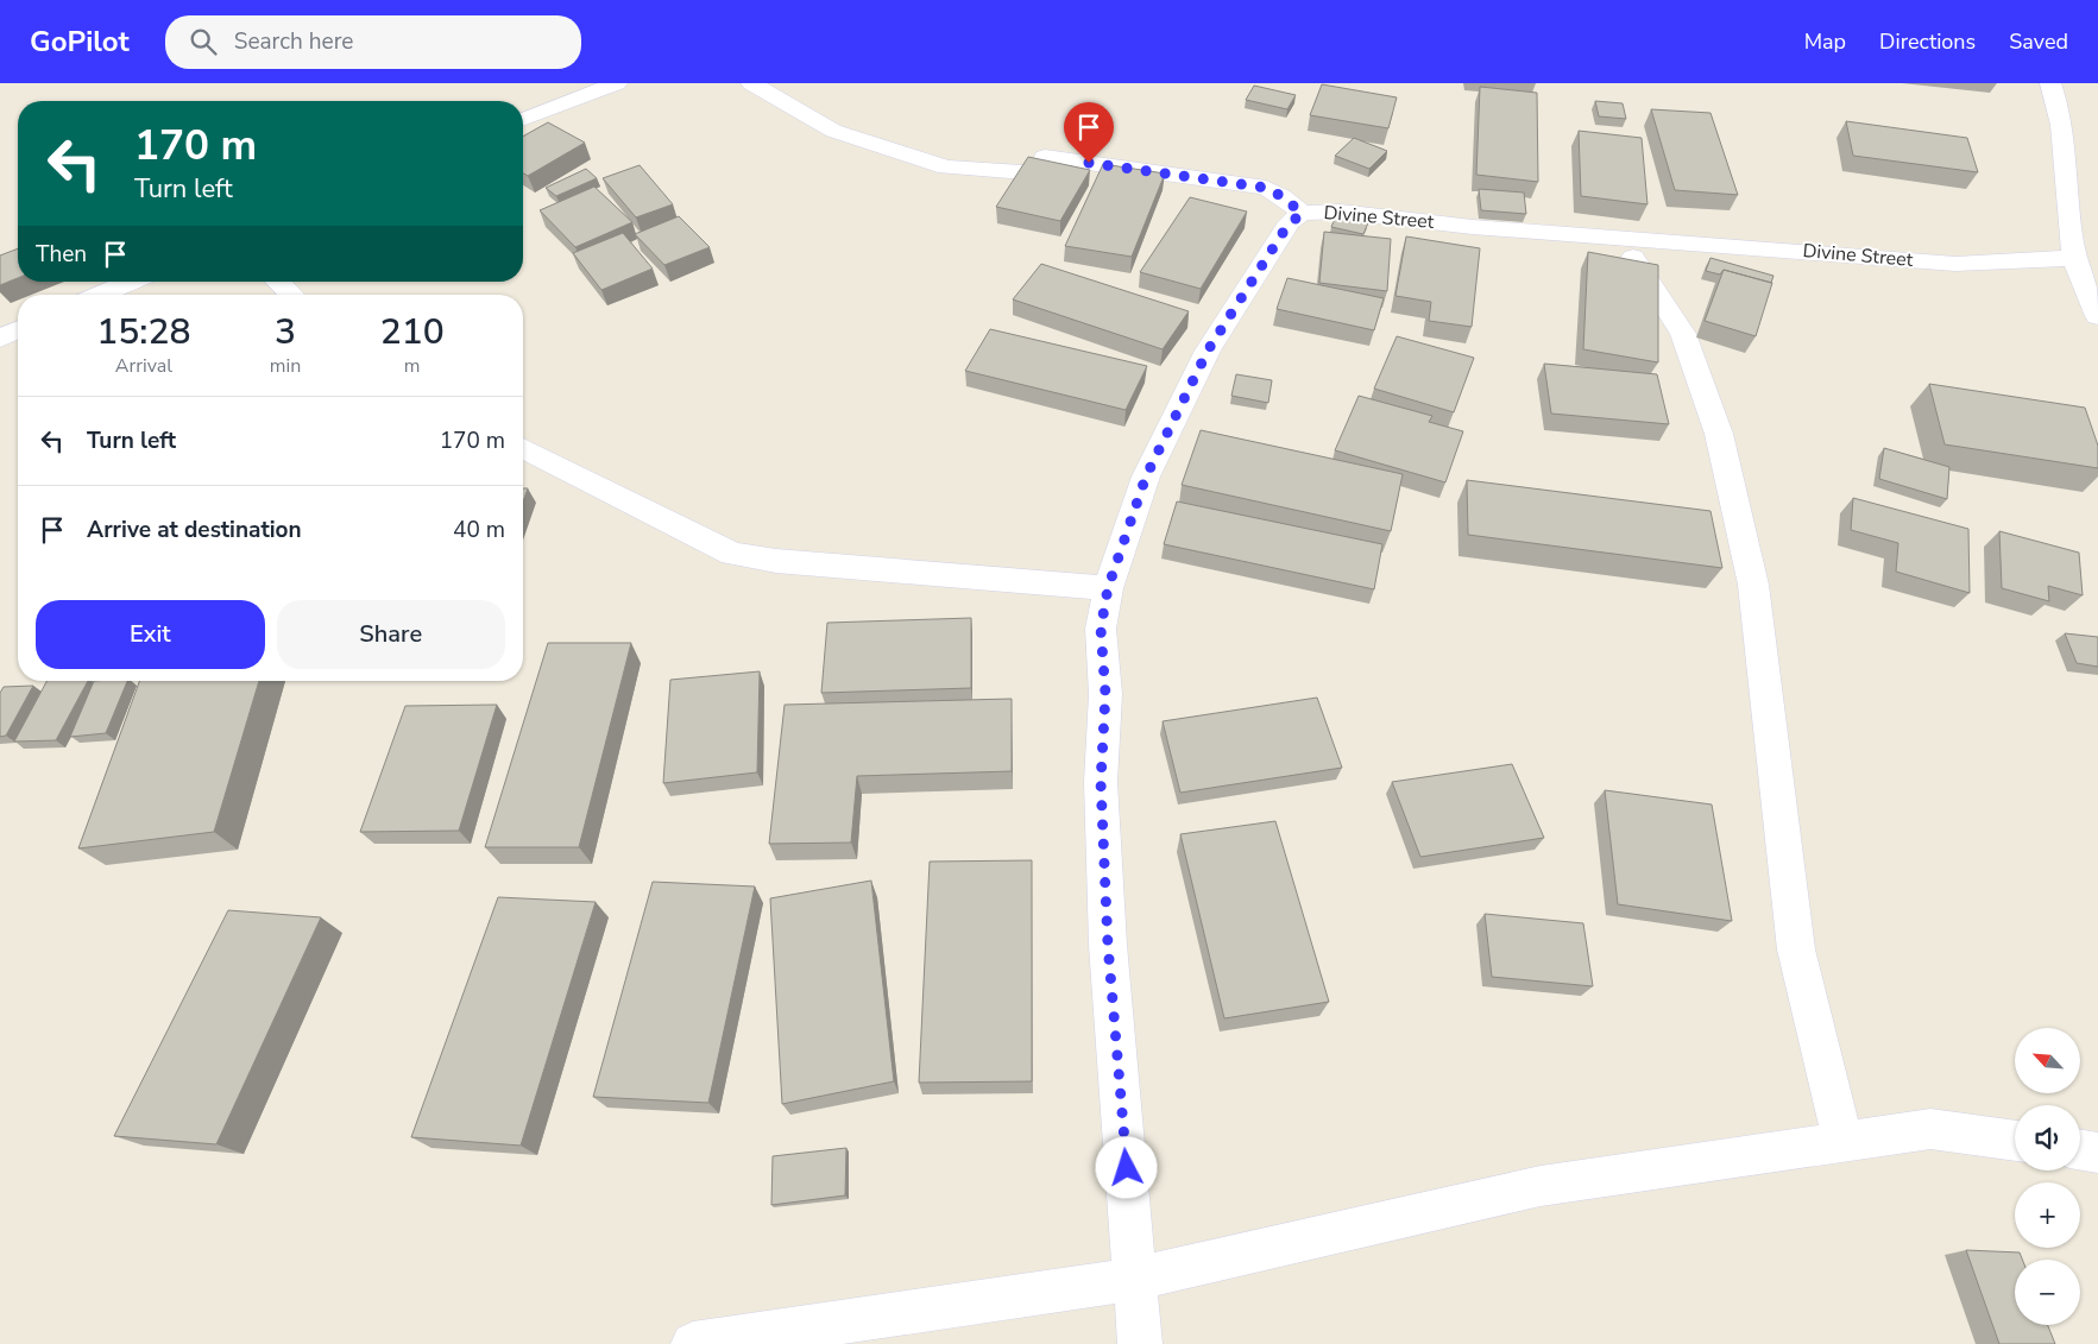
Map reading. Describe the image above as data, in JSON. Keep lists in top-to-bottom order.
{
  "streets": {
    "street": ["Divine Street"]
  },
  "north": "top left",
  "page": {
    "header": "GoPilot",
    "search": "Search here",
    "nav": ["Map", "Directions", "Saved"],
    "turn": ["170 m", "Turn left"],
    "then": "Then",
    "eta": [
      "15:28",
      "Arrival",
      "3",
      "min",
      "210",
      "m"
    ],
    "list": [
      {
        "name": "Turn left",
        "value": "170 m"
      },
      {
        "name": "Arrive at destination",
        "value": "40 m"
      }
    ],
    "buttons": ["Exit", "Share"],
    "map_buttons": ["+", "−"]
  }
}
